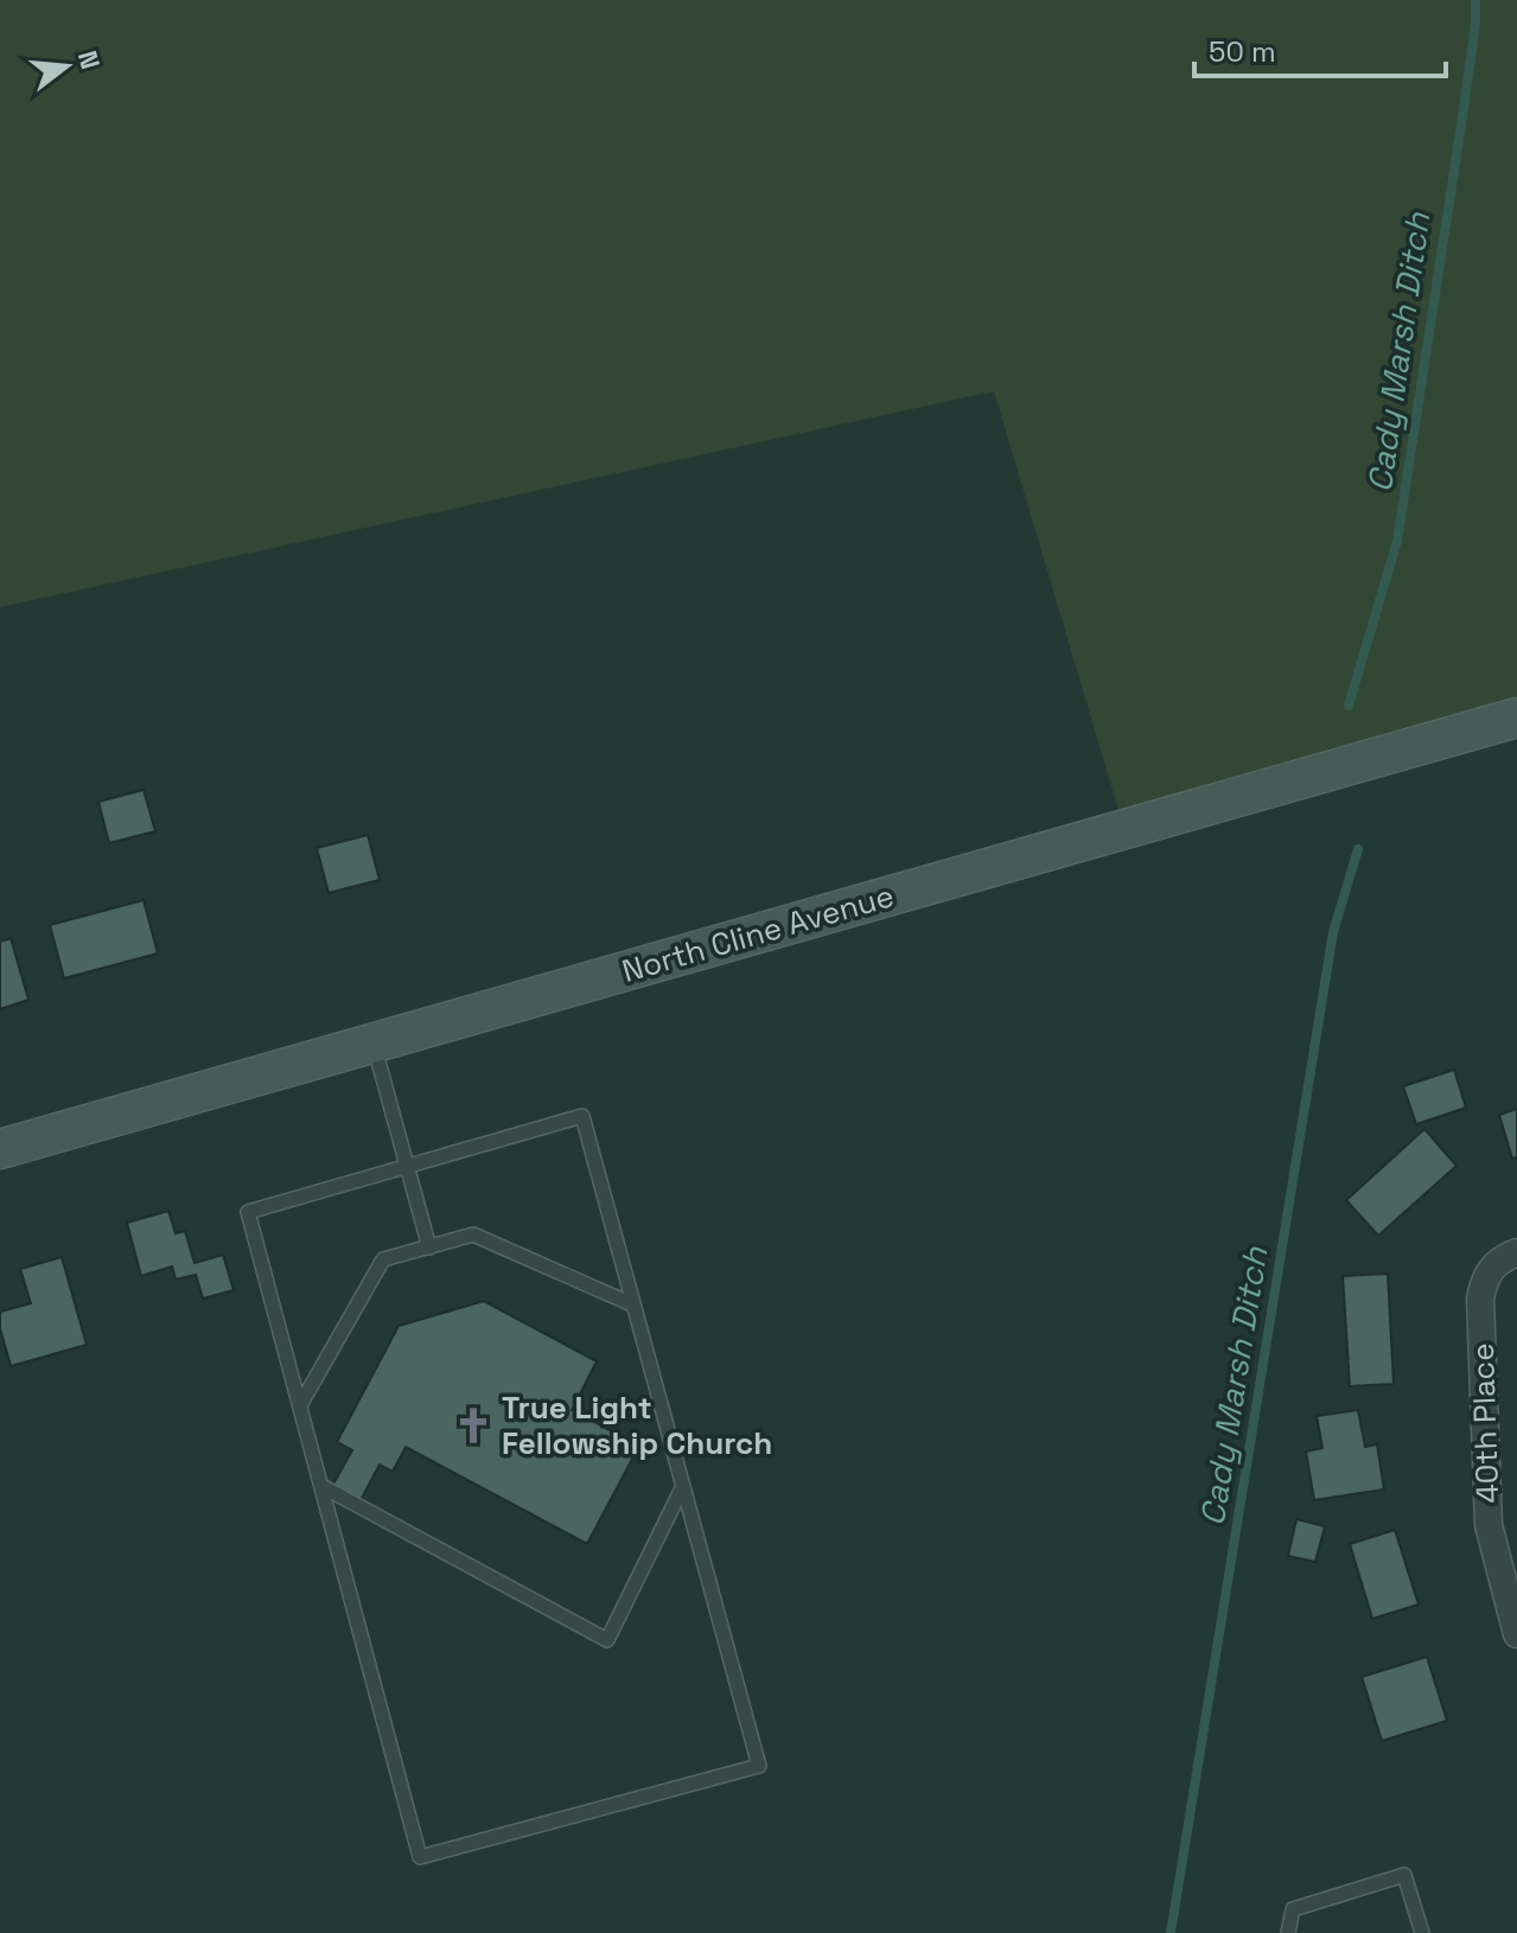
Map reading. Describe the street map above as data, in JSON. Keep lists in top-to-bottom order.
{
  "streets": {
    "street": ["North Cline Avenue", "40th Place"]
  },
  "water": ["Cady Marsh Ditch"],
  "places": {
    "church": ["True Light Fellowship Church"]
  },
  "scale_bar": "50 m",
  "north": "right"
}
